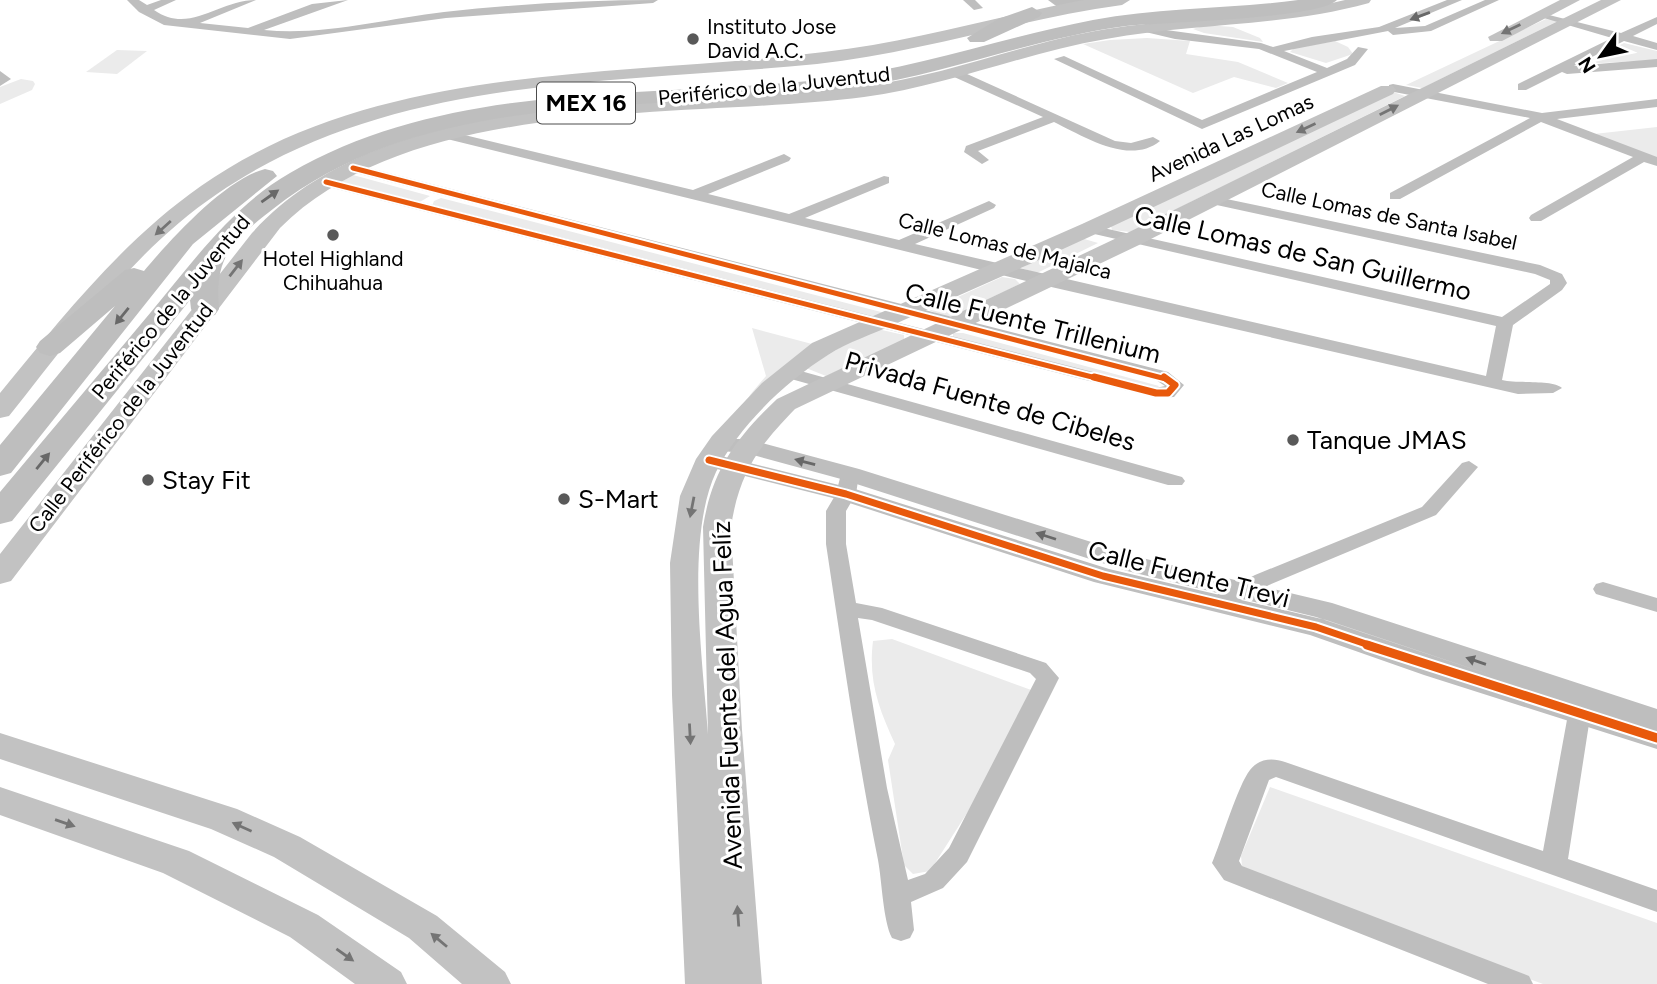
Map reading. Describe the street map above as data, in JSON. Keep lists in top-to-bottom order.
{
  "streets": {
    "highway": ["Periférico de la Juventud", "MEX 16"],
    "main road": ["Avenida Las Lomas", "Calle Periférico de la Juventud", "Avenida Fuente del Agua Felíz"],
    "street": [
      "Calle Lomas de Santa Isabel",
      "Calle Lomas de Majalca",
      "Calle Lomas de San Guillermo",
      "Calle Fuente Trillenium",
      "Privada Fuente de Cibeles",
      "Calle Fuente Trevi"
    ]
  },
  "crossings": [
    ["Avenida Las Lomas", "Calle Lomas de Santa Isabel"],
    ["Avenida Las Lomas", "Calle Lomas de Majalca"],
    ["Avenida Las Lomas", "Calle Lomas de San Guillermo"],
    ["Avenida Las Lomas", "Calle Fuente Trillenium"],
    ["Avenida Las Lomas", "Avenida Fuente del Agua Felíz"],
    ["Calle Lomas de Santa Isabel", "Calle Lomas de San Guillermo"],
    ["Calle Lomas de Majalca", "Calle Periférico de la Juventud"],
    ["Calle Fuente Trillenium", "Calle Periférico de la Juventud"],
    ["Calle Fuente Trillenium", "Avenida Fuente del Agua Felíz"],
    ["Privada Fuente de Cibeles", "Avenida Fuente del Agua Felíz"],
    ["Calle Fuente Trevi", "Avenida Fuente del Agua Felíz"]
  ],
  "places": [
    "Instituto Jose David A.C.",
    "Hotel Highland Chihuahua",
    "Tanque JMAS",
    "Stay Fit",
    "S-Mart"
  ],
  "north": "bottom left"
}
